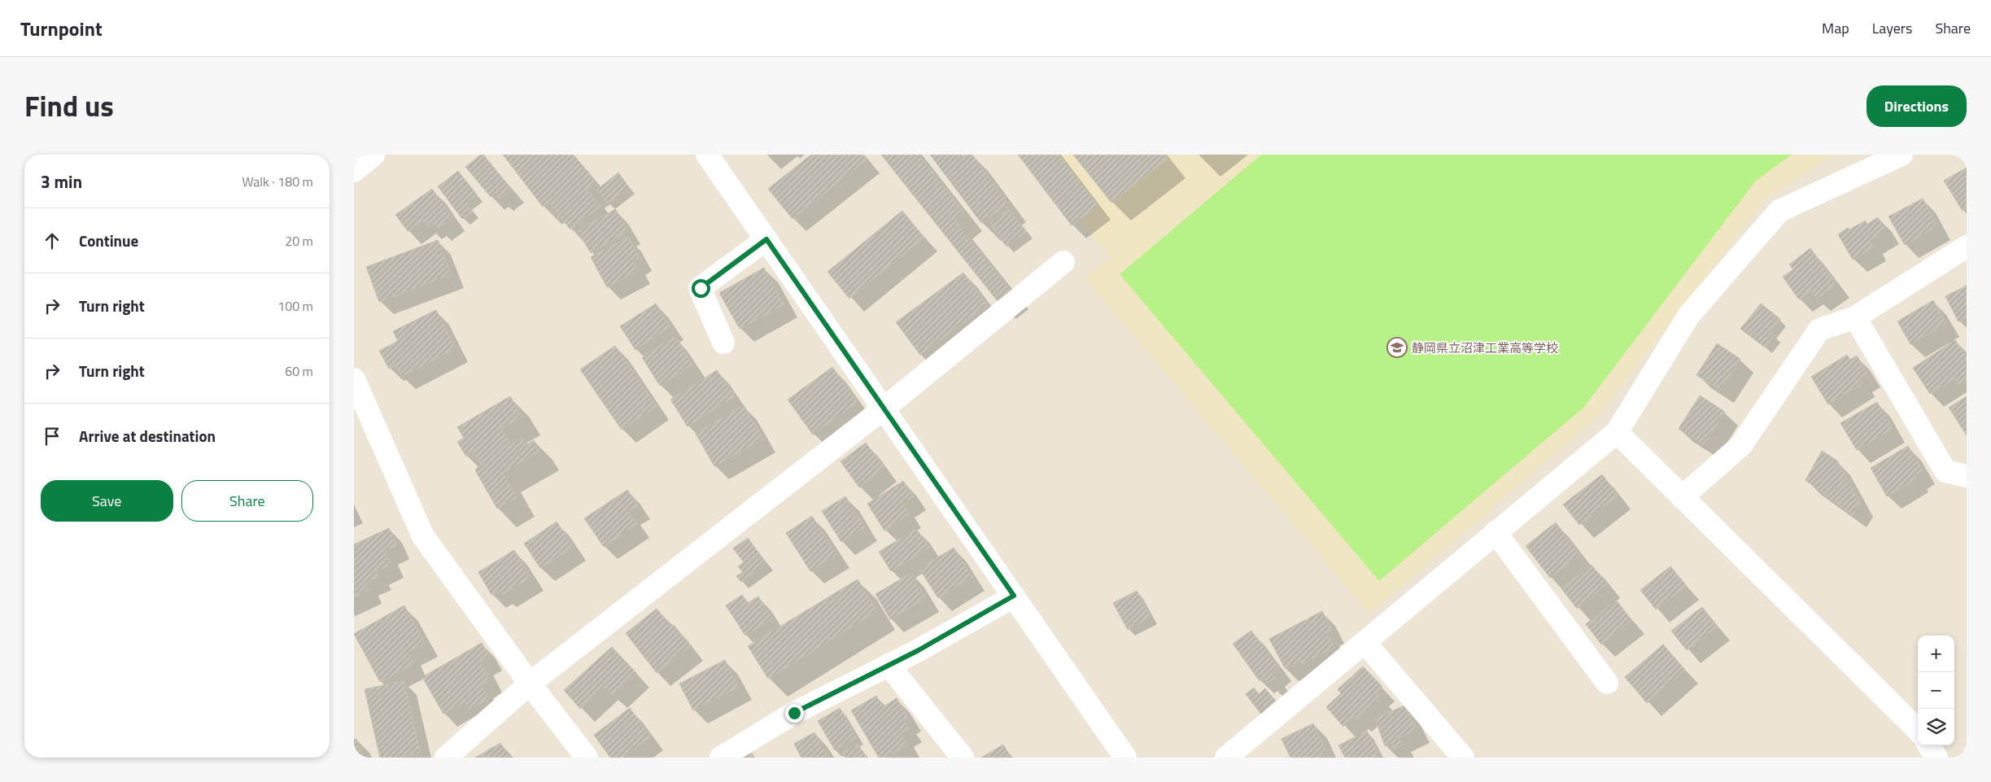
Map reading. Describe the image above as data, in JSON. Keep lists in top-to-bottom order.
{
  "places": {
    "school or university": ["静岡県立沼津工業高等学校"]
  },
  "page": {
    "header": "Turnpoint",
    "nav": ["Map", "Layers", "Share"],
    "title": "Find us",
    "buttons": [
      "Directions",
      ["Save", "Share"]
    ],
    "heading": ["3 min", "Walk · 180 m"],
    "list": [
      ["Continue", "20 m"],
      ["Turn right", "100 m"],
      ["Turn right", "60 m"],
      "Arrive at destination"
    ],
    "map_buttons": ["+", "−"]
  }
}
